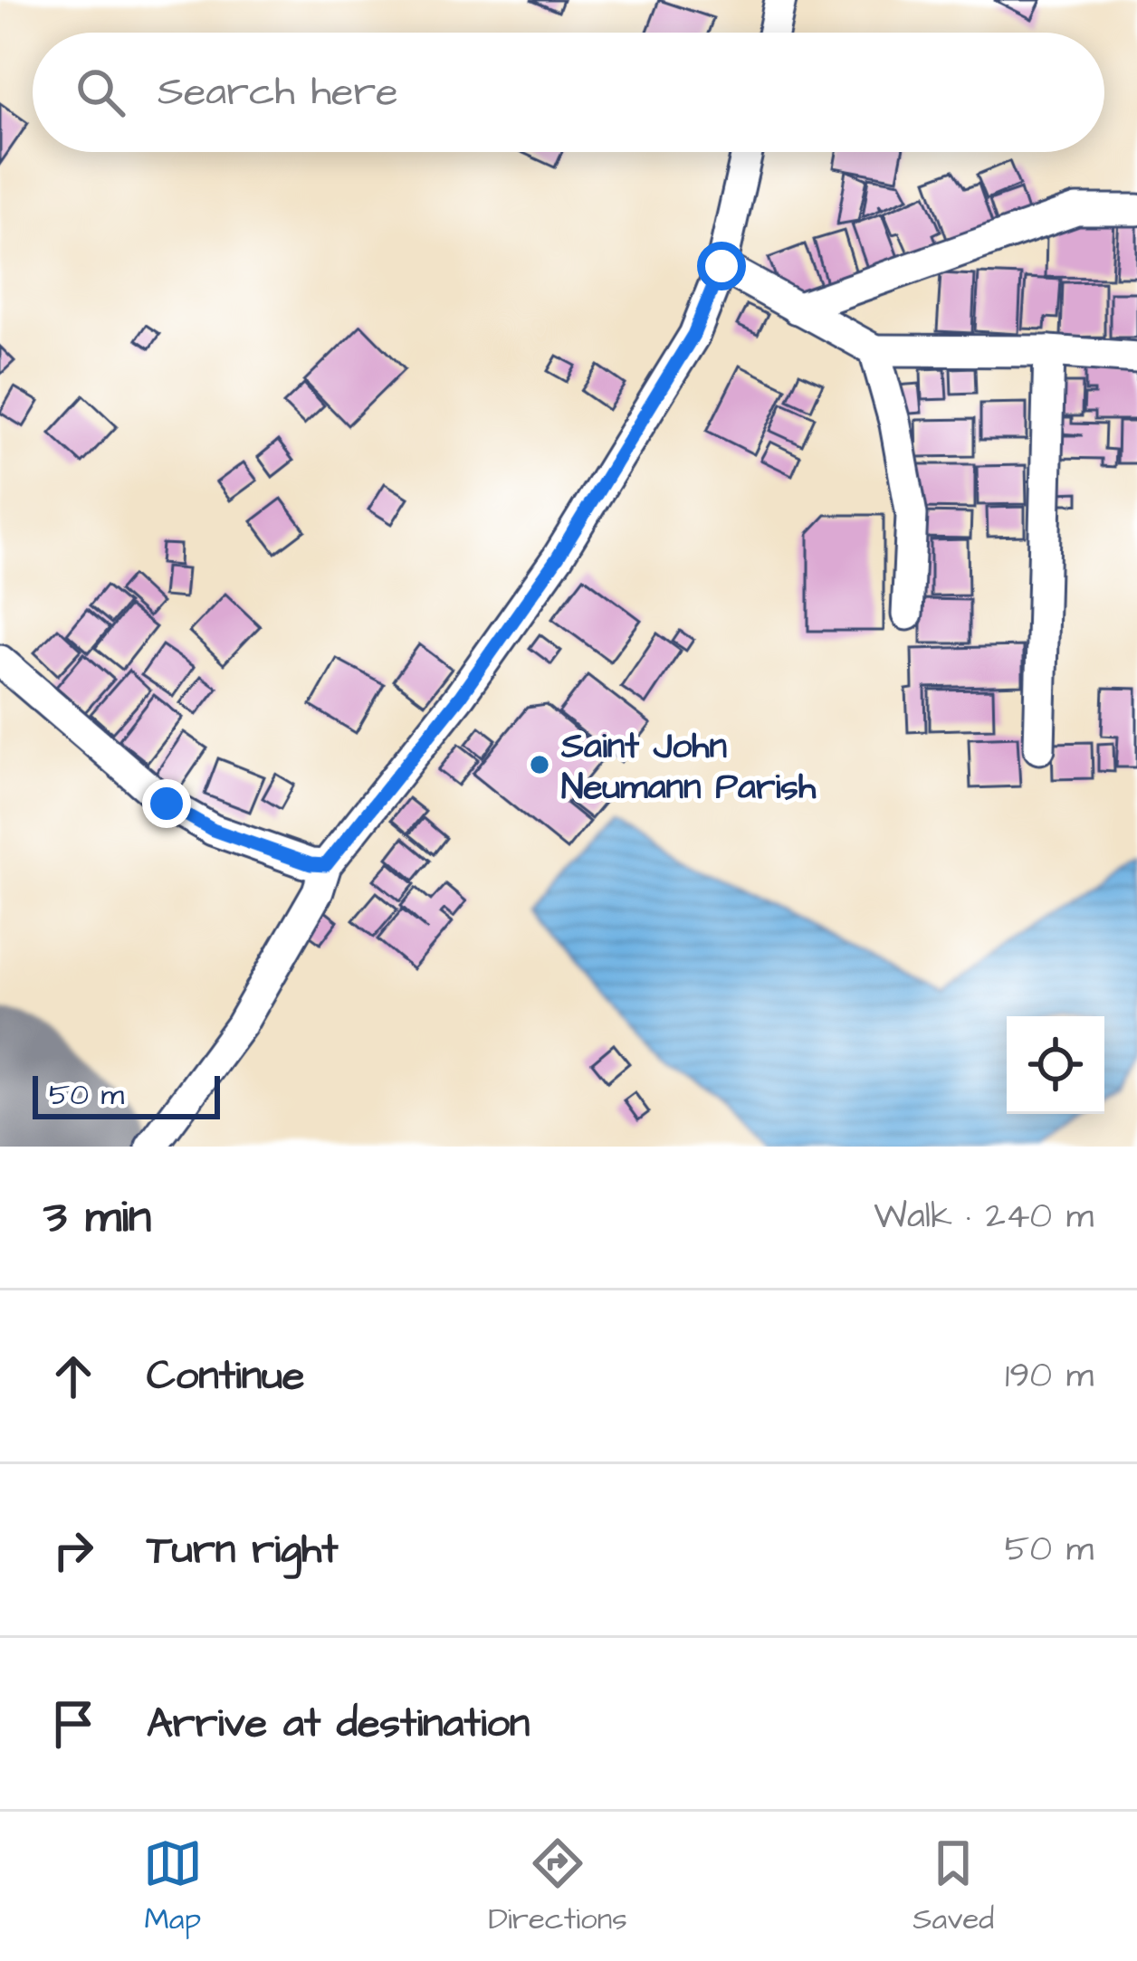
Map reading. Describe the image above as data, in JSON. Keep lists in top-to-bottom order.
{
  "places": ["Saint John Neumann Parish"],
  "scale_bar": "50 m",
  "page": {
    "search": "Search here",
    "scale": "50 m",
    "heading": ["3 min", "Walk · 240 m"],
    "list": [
      ["Continue", "190 m"],
      ["Turn right", "50 m"],
      "Arrive at destination"
    ],
    "nav": ["Map", "Directions", "Saved"]
  }
}
